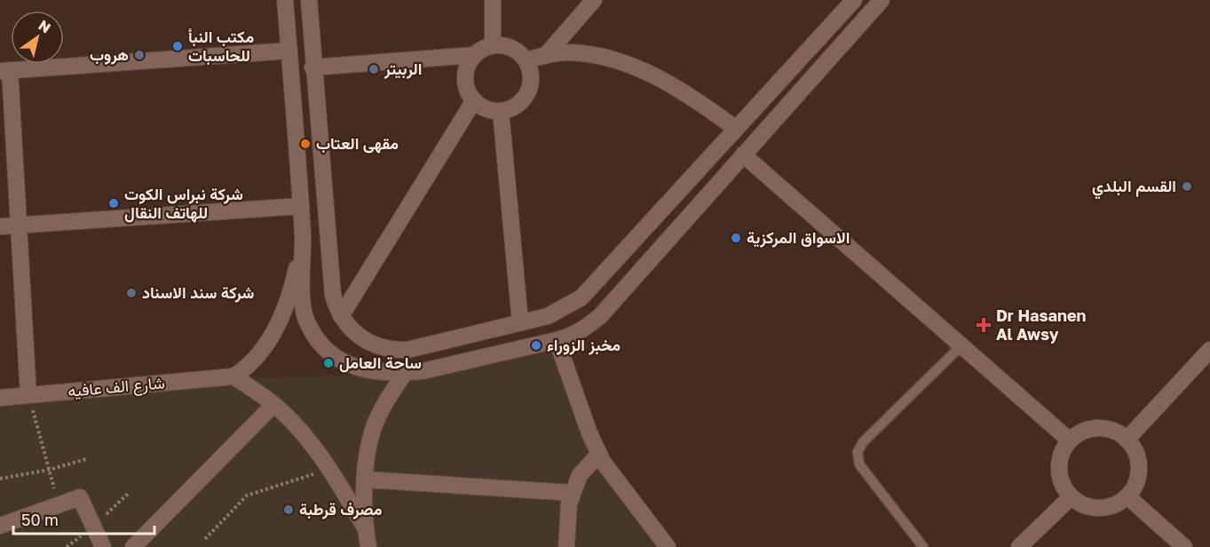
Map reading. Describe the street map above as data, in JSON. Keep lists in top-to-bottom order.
{
  "streets": {
    "street": ["شارع الف عافيه"]
  },
  "places": {
    "other": [
      "مكتب النبأ للحاسبات",
      "هروب",
      "الربيتر",
      "مقهى العتاب",
      "القسم البلدي",
      "شركة نبراس الكوت للهاتف النقال",
      "الاسواق المركزية",
      "شركة سند الاسناد",
      "مخبز الزوراء",
      "ساحة العامل",
      "مصرف قرطبة"
    ],
    "health": ["Dr Hasanen Al Awsy"]
  },
  "scale_bar": "50 m",
  "north": "top right"
}
